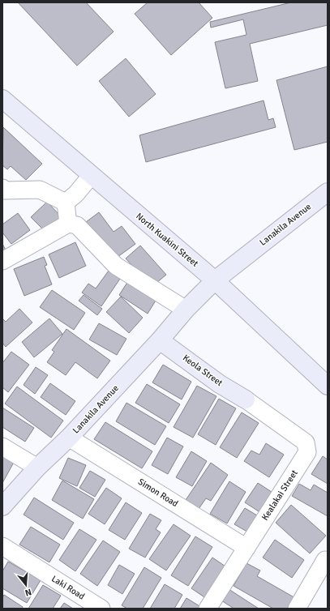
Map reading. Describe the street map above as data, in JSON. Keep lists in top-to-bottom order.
{
  "streets": {
    "street": [
      "Lanakila Avenue",
      "North Kuakini Street",
      "Keola Street",
      "Simon Road",
      "Kealakai Street",
      "Laki Road"
    ]
  },
  "crossings": [
    ["Lanakila Avenue", "North Kuakini Street"],
    ["Lanakila Avenue", "Keola Street"],
    ["Lanakila Avenue", "Simon Road"],
    ["Keola Street", "Kealakai Street"],
    ["Simon Road", "Kealakai Street"]
  ],
  "north": "bottom"
}
